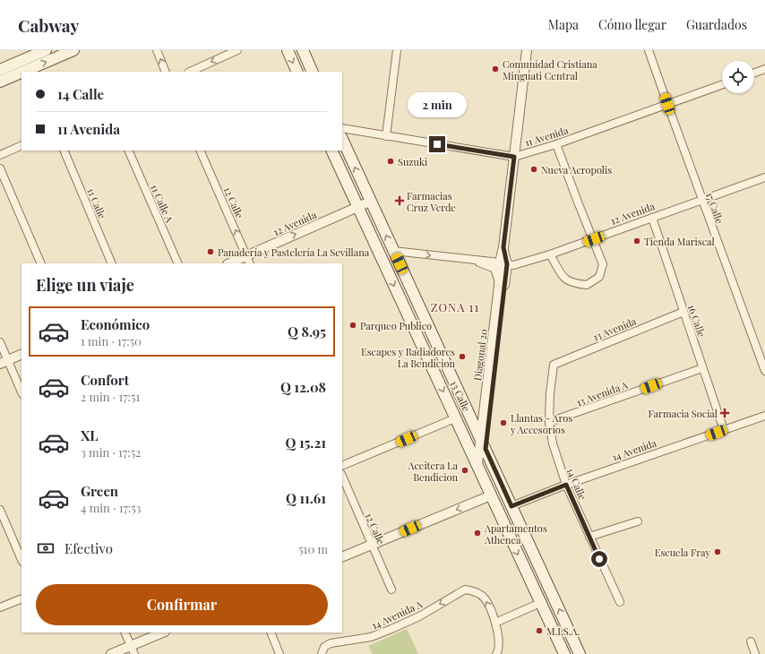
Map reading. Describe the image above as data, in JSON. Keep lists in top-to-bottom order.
{
  "streets": {
    "main road": ["13 Calle"],
    "street": [
      "11 Avenida",
      "12 Calle",
      "11 Calle",
      "11 Calle A",
      "17 Calle",
      "12 Avenida",
      "16 Calle",
      "13 Avenida",
      "Diagonal 20",
      "13 Avenida A",
      "14 Avenida",
      "14 Calle",
      "14 Avenida A"
    ]
  },
  "crossings": [
    ["11 Avenida", "17 Calle"],
    ["11 Avenida", "Diagonal 20"],
    ["12 Calle", "12 Avenida"],
    ["17 Calle", "12 Avenida"],
    ["12 Avenida", "16 Calle"],
    ["12 Avenida", "Diagonal 20"],
    ["12 Avenida", "13 Calle"],
    ["16 Calle", "13 Avenida"],
    ["16 Calle", "13 Avenida A"],
    ["16 Calle", "14 Avenida"],
    ["13 Avenida", "14 Calle"],
    ["Diagonal 20", "13 Calle"],
    ["13 Avenida A", "14 Calle"],
    ["13 Calle", "14 Avenida"],
    ["14 Avenida", "14 Calle"]
  ],
  "one_way": ["12 Calle", "12 Avenida", "14 Avenida A"],
  "districts": ["ZONA 11"],
  "places": {
    "other": [
      "Comunidad Cristiana Minguati Central",
      "Suzuki",
      "Nueva Acropolis",
      "Tienda Mariscal",
      "Panadería y Pastelería La Sevillana",
      "Parqueo Publico",
      "Escapes y Radiadores La Bendicion",
      "Llantas - Aros y Accesorios",
      "Aceitera La Bendicion",
      "Apartamentos Athenea",
      "Escuela Fray",
      "M.I.S.A."
    ],
    "health": ["Farmacias Cruz Verde", "Farmacia Social"]
  },
  "page": {
    "header": "Cabway",
    "nav": ["Mapa", "Cómo llegar", "Guardados"],
    "banner": ["14 Calle", "11 Avenida"],
    "bubble": "2 min",
    "heading": "Elige un viaje",
    "list": [
      {
        "name": "Económico",
        "note": "1 min · 17:50",
        "value": "Q 8.95"
      },
      {
        "name": "Confort",
        "note": "2 min · 17:51",
        "value": "Q 12.08"
      },
      {
        "name": "XL",
        "note": "3 min · 17:52",
        "value": "Q 15.21"
      },
      {
        "name": "Green",
        "note": "4 min · 17:53",
        "value": "Q 11.61"
      }
    ],
    "pay": ["Efectivo", "510 m"],
    "buttons": "Confirmar"
  }
}
